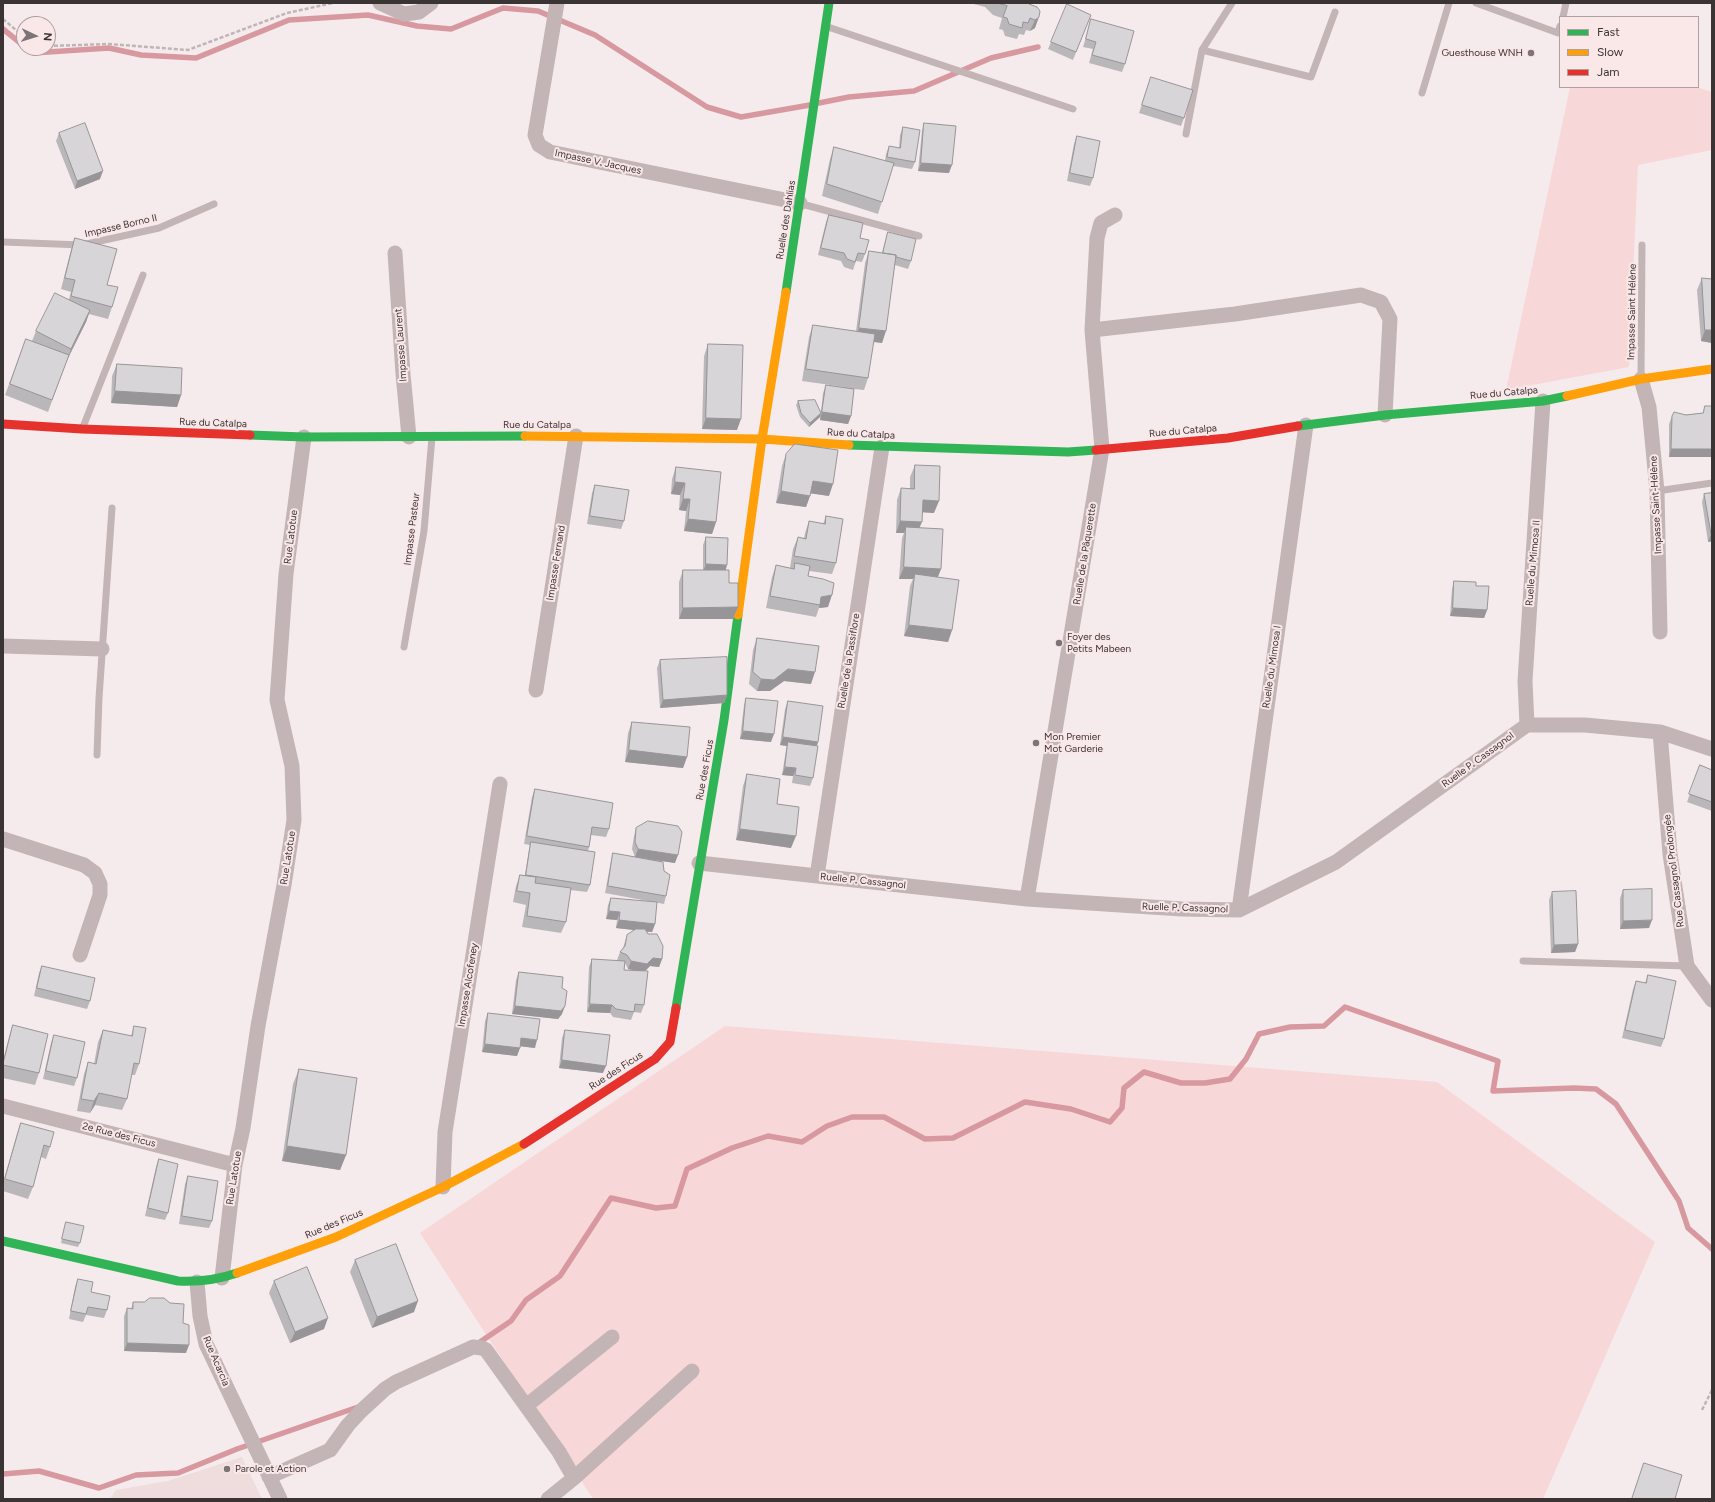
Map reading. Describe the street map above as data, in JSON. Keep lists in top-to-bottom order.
{
  "streets": {
    "street": [
      "Impasse V. Jacques",
      "Ruelle des Dahlias",
      "Impasse Laurent",
      "Rue du Catalpa",
      "Impasse Saint-Hélène",
      "Rue Latotue",
      "Ruelle de la Pâquerette",
      "Impasse Fernand",
      "Ruelle du Mimosa II",
      "Ruelle de la Passiflore",
      "Ruelle du Mimosa I",
      "Ruelle P. Cassagnol",
      "Rue des Ficus",
      "Rue Cassagnol Prolongée",
      "Impasse Alcofeney",
      "2e Rue des Ficus",
      "Rue Acarcia"
    ],
    "lane": ["Impasse Borno II", "Impasse Saint Hélène", "Impasse Pasteur"]
  },
  "crossings": [
    ["Impasse V. Jacques", "Ruelle des Dahlias"],
    ["Ruelle des Dahlias", "Rue du Catalpa"],
    ["Ruelle des Dahlias", "Rue des Ficus"],
    ["Impasse Saint Hélène", "Rue du Catalpa"],
    ["Impasse Saint Hélène", "Impasse Saint-Hélène"],
    ["Impasse Laurent", "Rue du Catalpa"],
    ["Rue du Catalpa", "Impasse Saint-Hélène"],
    ["Rue du Catalpa", "Impasse Pasteur"],
    ["Rue du Catalpa", "Rue Latotue"],
    ["Rue du Catalpa", "Ruelle de la Pâquerette"],
    ["Rue du Catalpa", "Impasse Fernand"],
    ["Rue du Catalpa", "Ruelle du Mimosa II"],
    ["Rue du Catalpa", "Ruelle de la Passiflore"],
    ["Rue du Catalpa", "Ruelle du Mimosa I"],
    ["Rue du Catalpa", "Rue des Ficus"],
    ["Rue Latotue", "Rue des Ficus"],
    ["Rue Latotue", "2e Rue des Ficus"],
    ["Ruelle de la Pâquerette", "Ruelle P. Cassagnol"],
    ["Ruelle du Mimosa II", "Ruelle P. Cassagnol"],
    ["Ruelle de la Passiflore", "Ruelle P. Cassagnol"],
    ["Ruelle du Mimosa I", "Ruelle P. Cassagnol"],
    ["Ruelle P. Cassagnol", "Rue des Ficus"],
    ["Rue des Ficus", "Impasse Alcofeney"],
    ["Rue des Ficus", "Rue Acarcia"]
  ],
  "places": [
    "Guesthouse WNH",
    "Foyer des Petits Mabeen",
    "Mon Premier Mot Garderie",
    "Parole et Action"
  ],
  "legend": ["Fast", "Slow", "Jam"],
  "north": "right"
}
